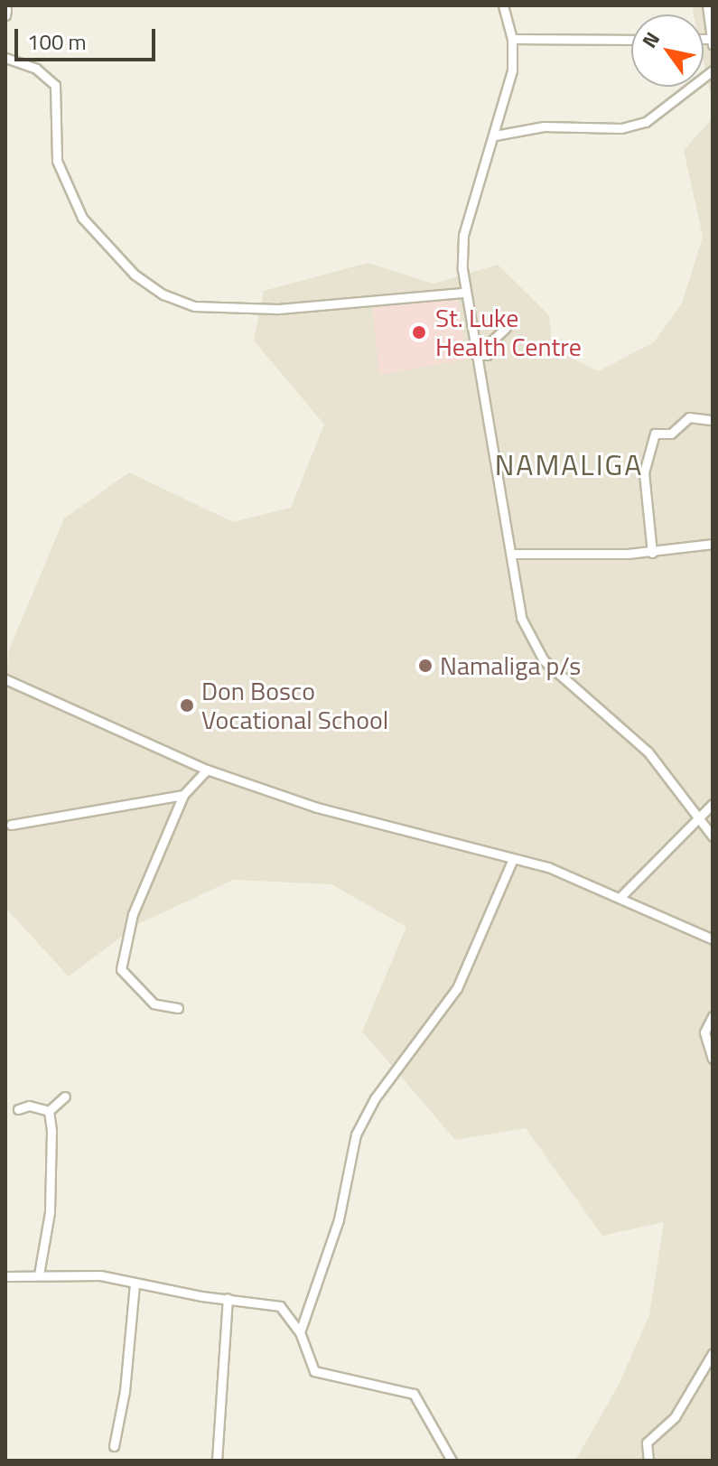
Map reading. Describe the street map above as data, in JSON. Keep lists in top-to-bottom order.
{
  "districts": ["NAMALIGA"],
  "places": ["St. Luke Health Centre", "Namaliga p/s", "Don Bosco Vocational School"],
  "scale_bar": "100 m",
  "north": "top left"
}
